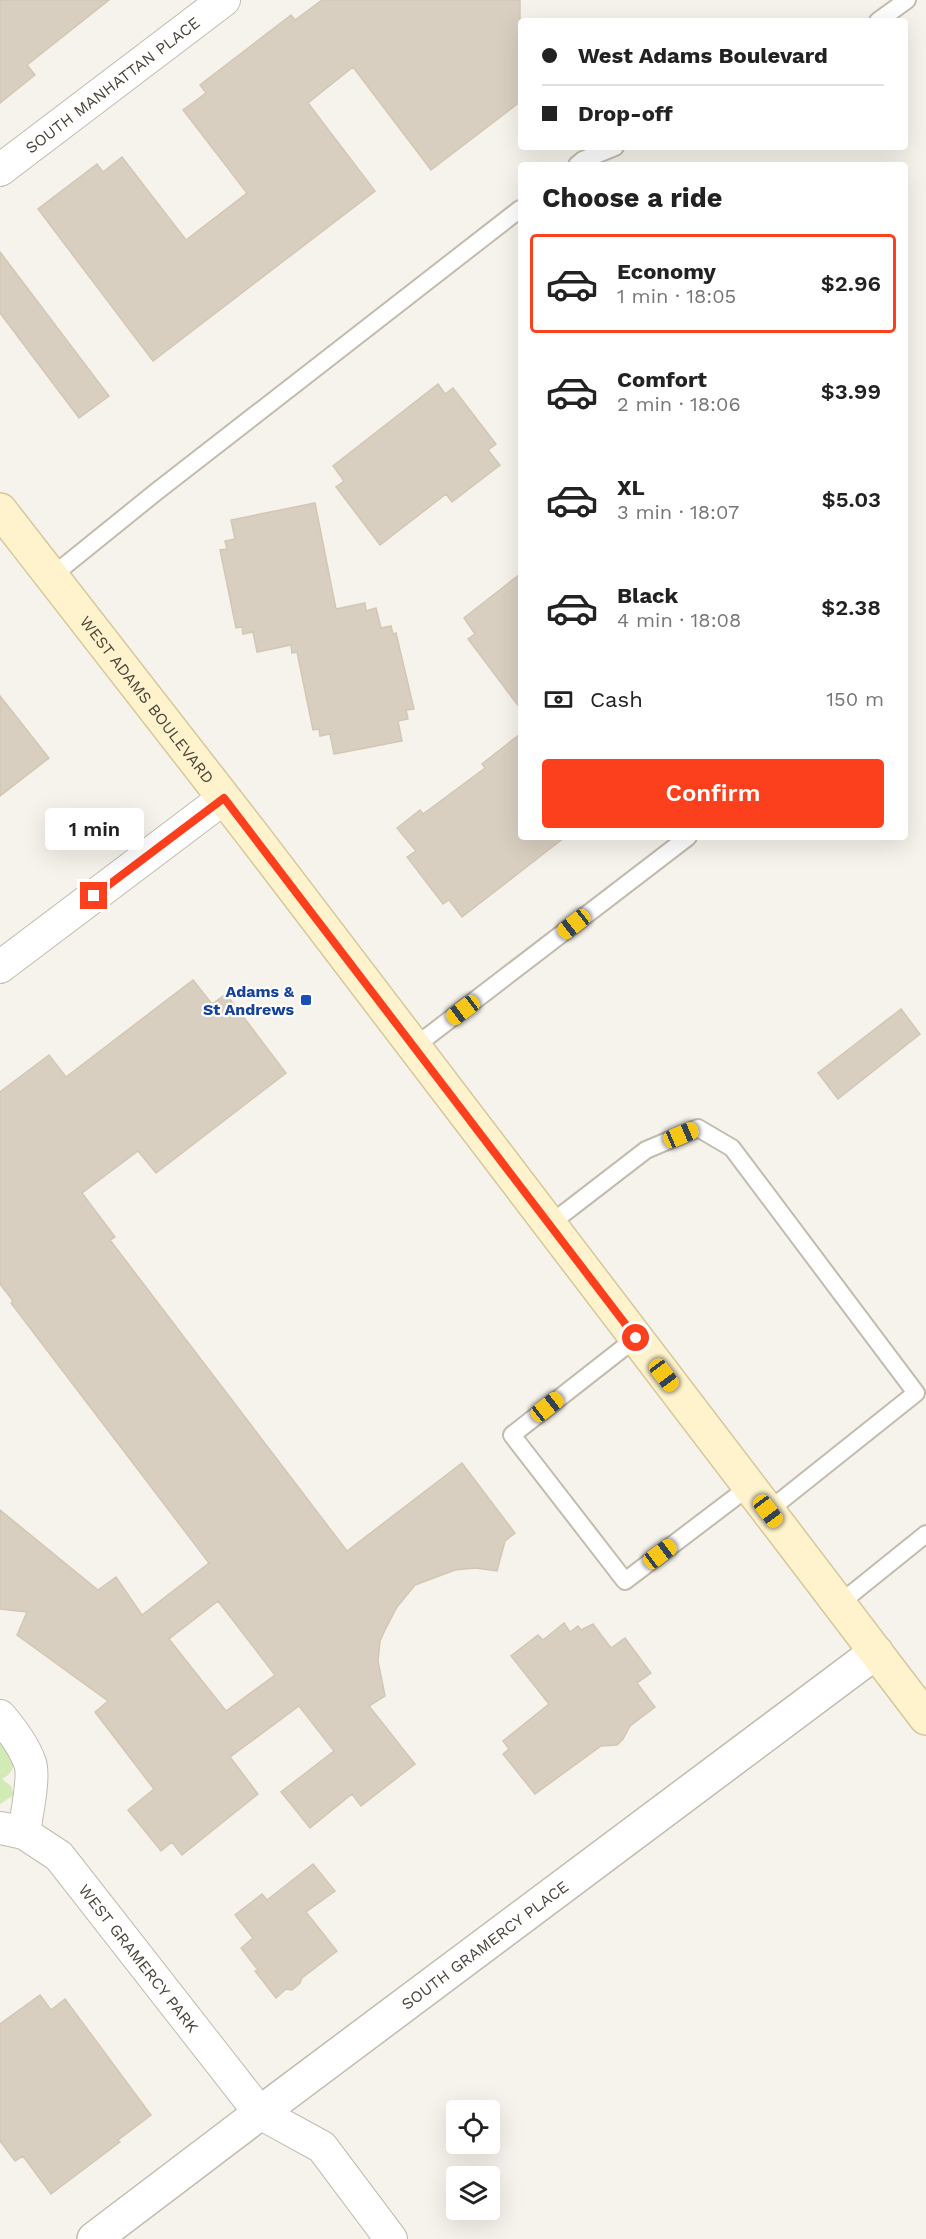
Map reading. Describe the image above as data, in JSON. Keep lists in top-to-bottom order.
{
  "streets": {
    "main road": ["WEST ADAMS BOULEVARD"],
    "street": ["SOUTH MANHATTAN PLACE", "SOUTH GRAMERCY PLACE", "WEST GRAMERCY PARK"]
  },
  "crossings": [
    ["WEST ADAMS BOULEVARD", "SOUTH GRAMERCY PLACE"],
    ["SOUTH GRAMERCY PLACE", "WEST GRAMERCY PARK"]
  ],
  "places": {
    "transit": ["Adams & St Andrews"]
  },
  "page": {
    "banner": ["West Adams Boulevard", "Drop-off"],
    "heading": "Choose a ride",
    "list": [
      {
        "name": "Economy",
        "note": "1 min · 18:05",
        "value": "$2.96"
      },
      {
        "name": "Comfort",
        "note": "2 min · 18:06",
        "value": "$3.99"
      },
      {
        "name": "XL",
        "note": "3 min · 18:07",
        "value": "$5.03"
      },
      {
        "name": "Black",
        "note": "4 min · 18:08",
        "value": "$2.38"
      }
    ],
    "pay": ["Cash", "150 m"],
    "buttons": "Confirm",
    "bubble": "1 min"
  }
}
